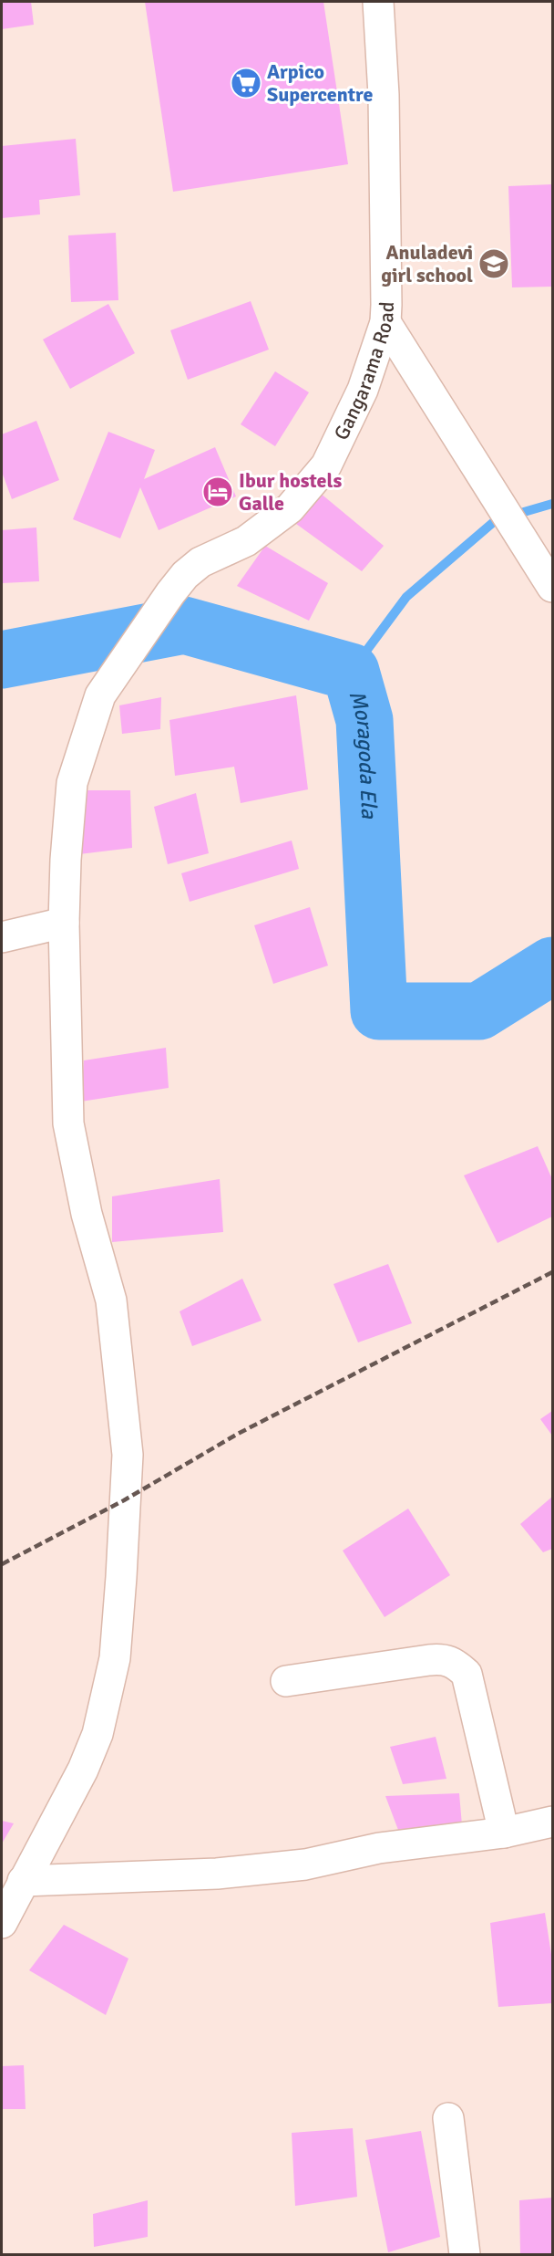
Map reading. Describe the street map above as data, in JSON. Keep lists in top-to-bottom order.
{
  "streets": {
    "street": ["Gangarama Road"]
  },
  "water": ["Moragoda Ela"],
  "places": {
    "supermarket": ["Arpico Supercentre"],
    "school or university": ["Anuladevi girl school"],
    "hotel": ["Ibur hostels Galle"]
  }
}
